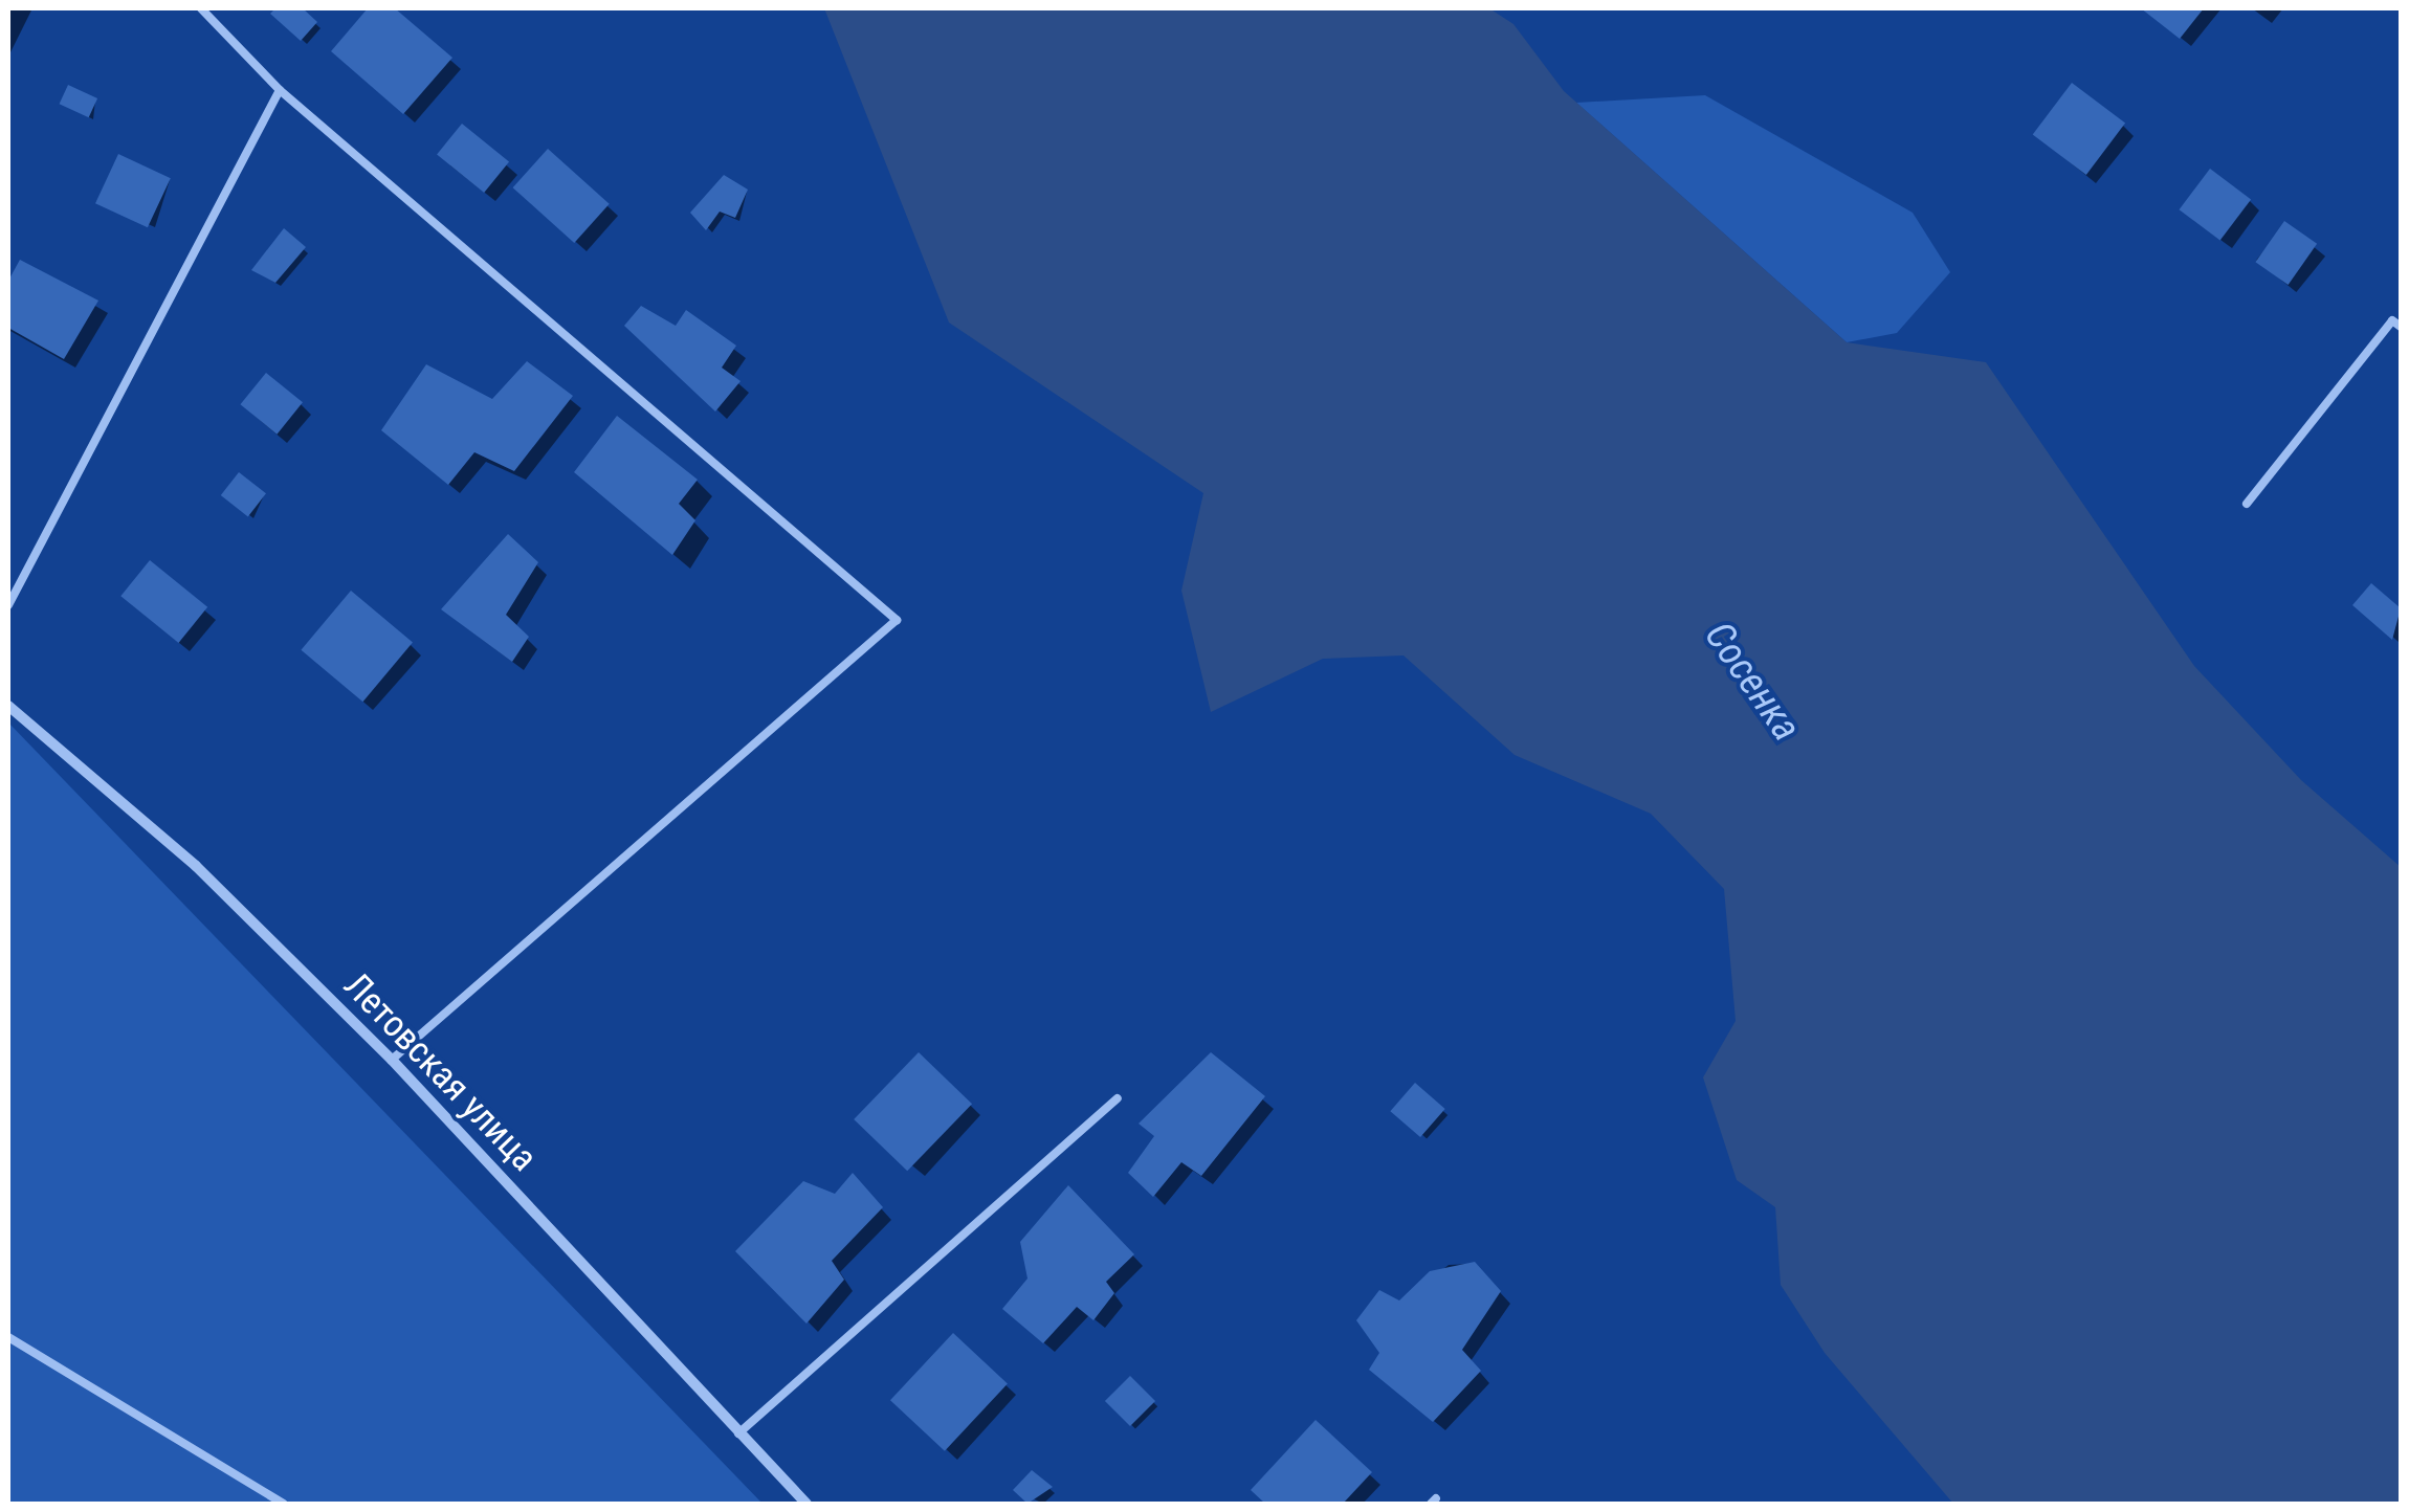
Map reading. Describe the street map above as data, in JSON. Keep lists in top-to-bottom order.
{
  "streets": {
    "street": ["Летовская улица"]
  },
  "water": ["Сосенка"]
}
